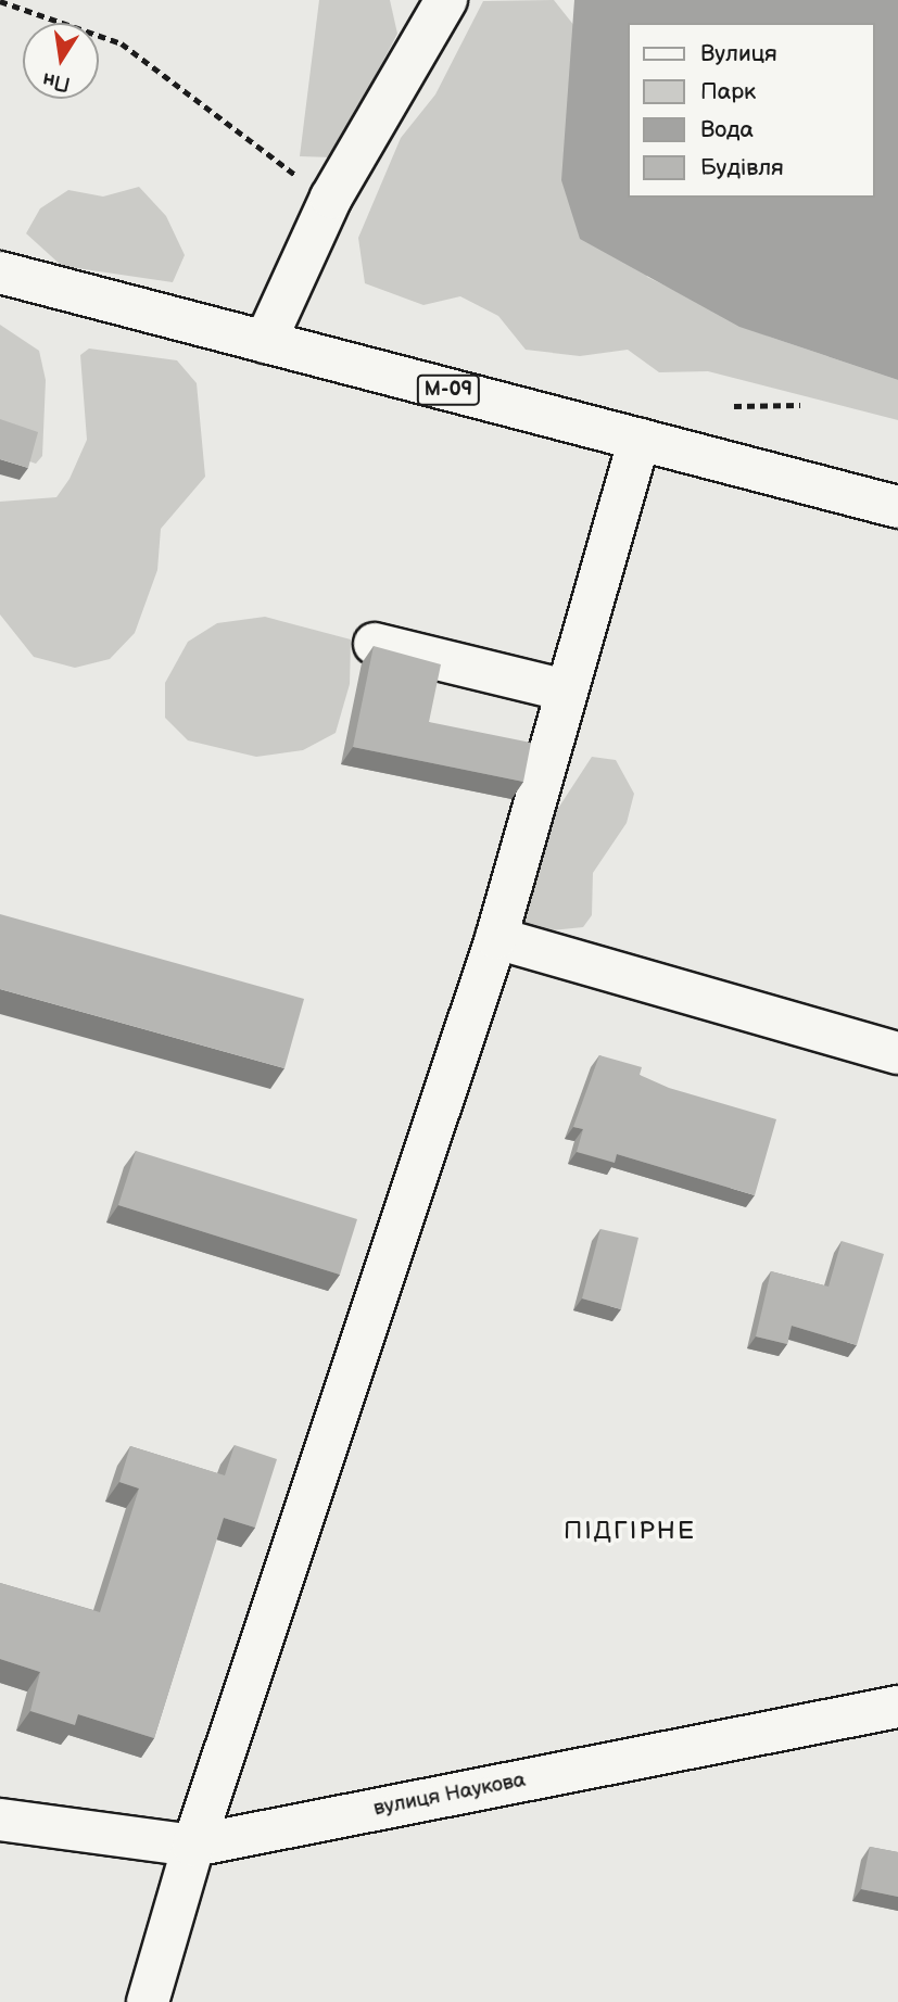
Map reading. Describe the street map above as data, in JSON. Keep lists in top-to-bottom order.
{
  "streets": {
    "main road": ["М-09", "вулиця Наукова"]
  },
  "districts": ["ПІДГІРНЕ"],
  "legend": [
    "Вулиця",
    "Парк",
    "Вода",
    "Будівля"
  ],
  "north": "bottom"
}
